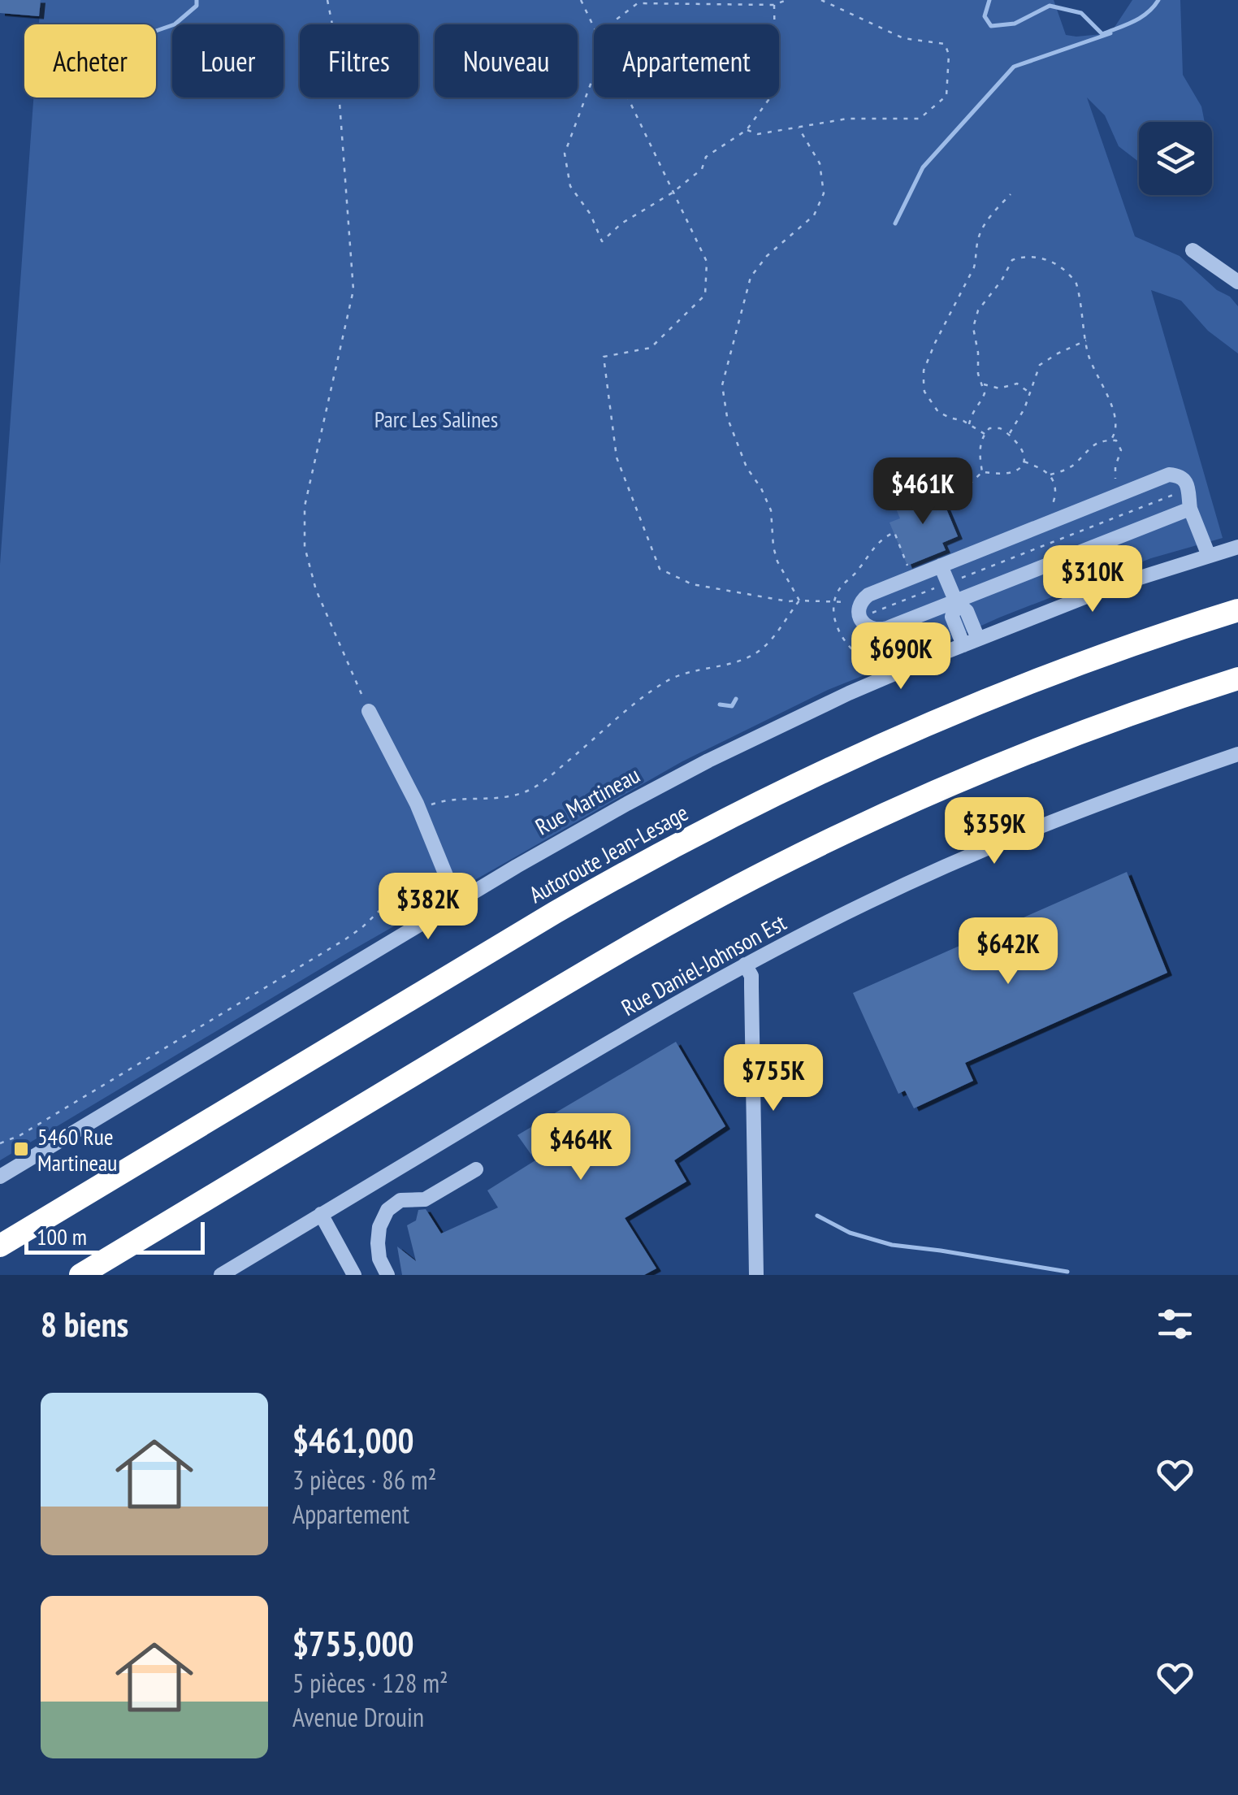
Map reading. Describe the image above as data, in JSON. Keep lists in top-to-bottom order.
{
  "streets": {
    "highway": ["Autoroute Jean-Lesage"],
    "street": ["Rue Martineau", "Rue Daniel-Johnson Est"]
  },
  "parks": ["Parc Les Salines"],
  "places": {
    "transit": ["5460 Rue Martineau"]
  },
  "scale_bar": "100 m",
  "page": {
    "chip": [
      "Acheter",
      "Louer",
      "Filtres",
      "Nouveau",
      "Appartement"
    ],
    "price": [
      "$461K",
      "$310K",
      "$690K",
      "$359K",
      "$382K",
      "$642K",
      "$755K",
      "$464K"
    ],
    "scale": "100 m",
    "heading": "8 biens",
    "list": [
      {
        "name": "$461,000",
        "note": "3 pièces · 86 m² · Appartement"
      },
      {
        "name": "$755,000",
        "note": "5 pièces · 128 m² · Avenue Drouin"
      }
    ]
  }
}
